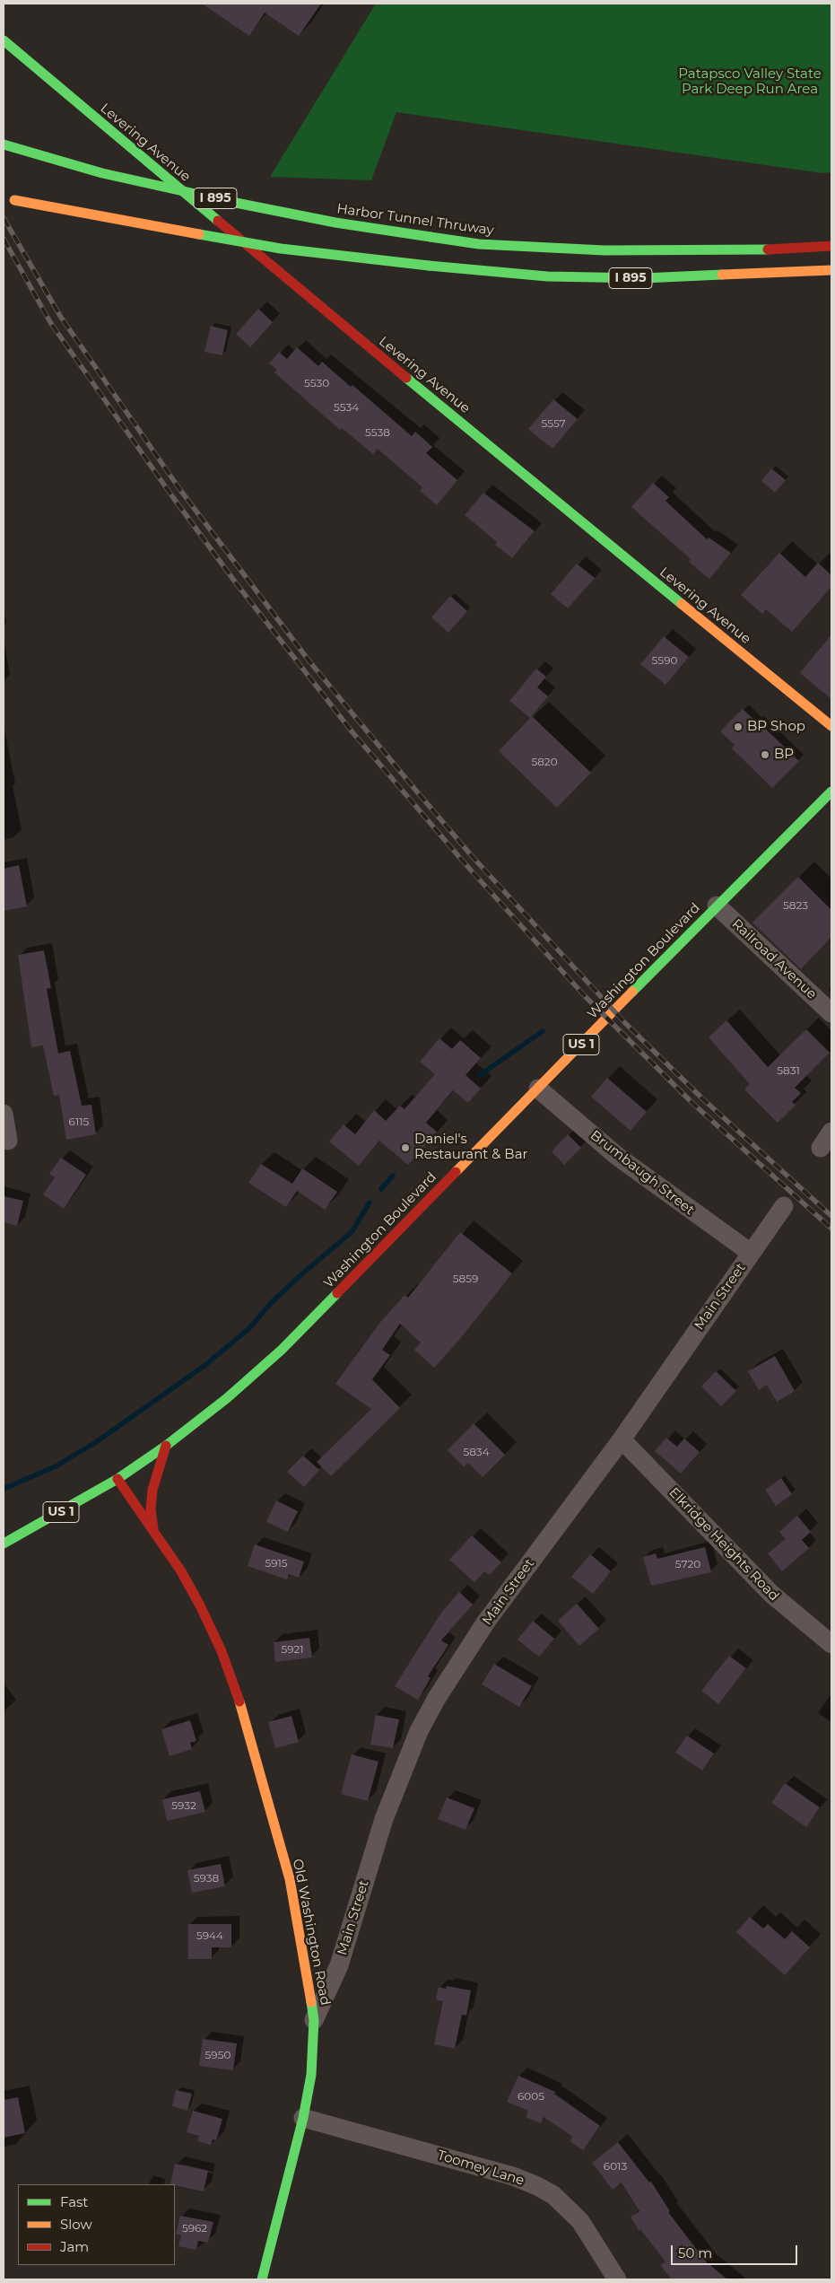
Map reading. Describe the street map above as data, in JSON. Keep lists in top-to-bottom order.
{
  "streets": {
    "main road": [
      "Levering Avenue",
      "I 895",
      "Harbor Tunnel Thruway",
      "Washington Boulevard",
      "US 1",
      "Old Washington Road"
    ],
    "street": [
      "Railroad Avenue",
      "Brumbaugh Street",
      "Main Street",
      "Elkridge Heights Road",
      "Toomey Lane"
    ]
  },
  "crossings": [
    ["Railroad Avenue", "Washington Boulevard"],
    ["Washington Boulevard", "Brumbaugh Street"],
    ["Washington Boulevard", "Old Washington Road"],
    ["Brumbaugh Street", "Main Street"],
    ["Main Street", "Elkridge Heights Road"],
    ["Main Street", "Old Washington Road"],
    ["Old Washington Road", "Toomey Lane"]
  ],
  "parks": ["Patapsco Valley State Park Deep Run Area"],
  "places": ["BP Shop", "BP", "Daniel's Restaurant & Bar"],
  "house_numbers": [
    "5530",
    "5534",
    "5557",
    "5538",
    "5590",
    "5820",
    "5823",
    "5831",
    "6115",
    "5859",
    "5834",
    "5915",
    "5720",
    "5921",
    "5932",
    "5938",
    "5944",
    "5950",
    "6005",
    "6013",
    "5962"
  ],
  "legend": ["Fast", "Slow", "Jam"],
  "scale_bar": "50 m"
}
